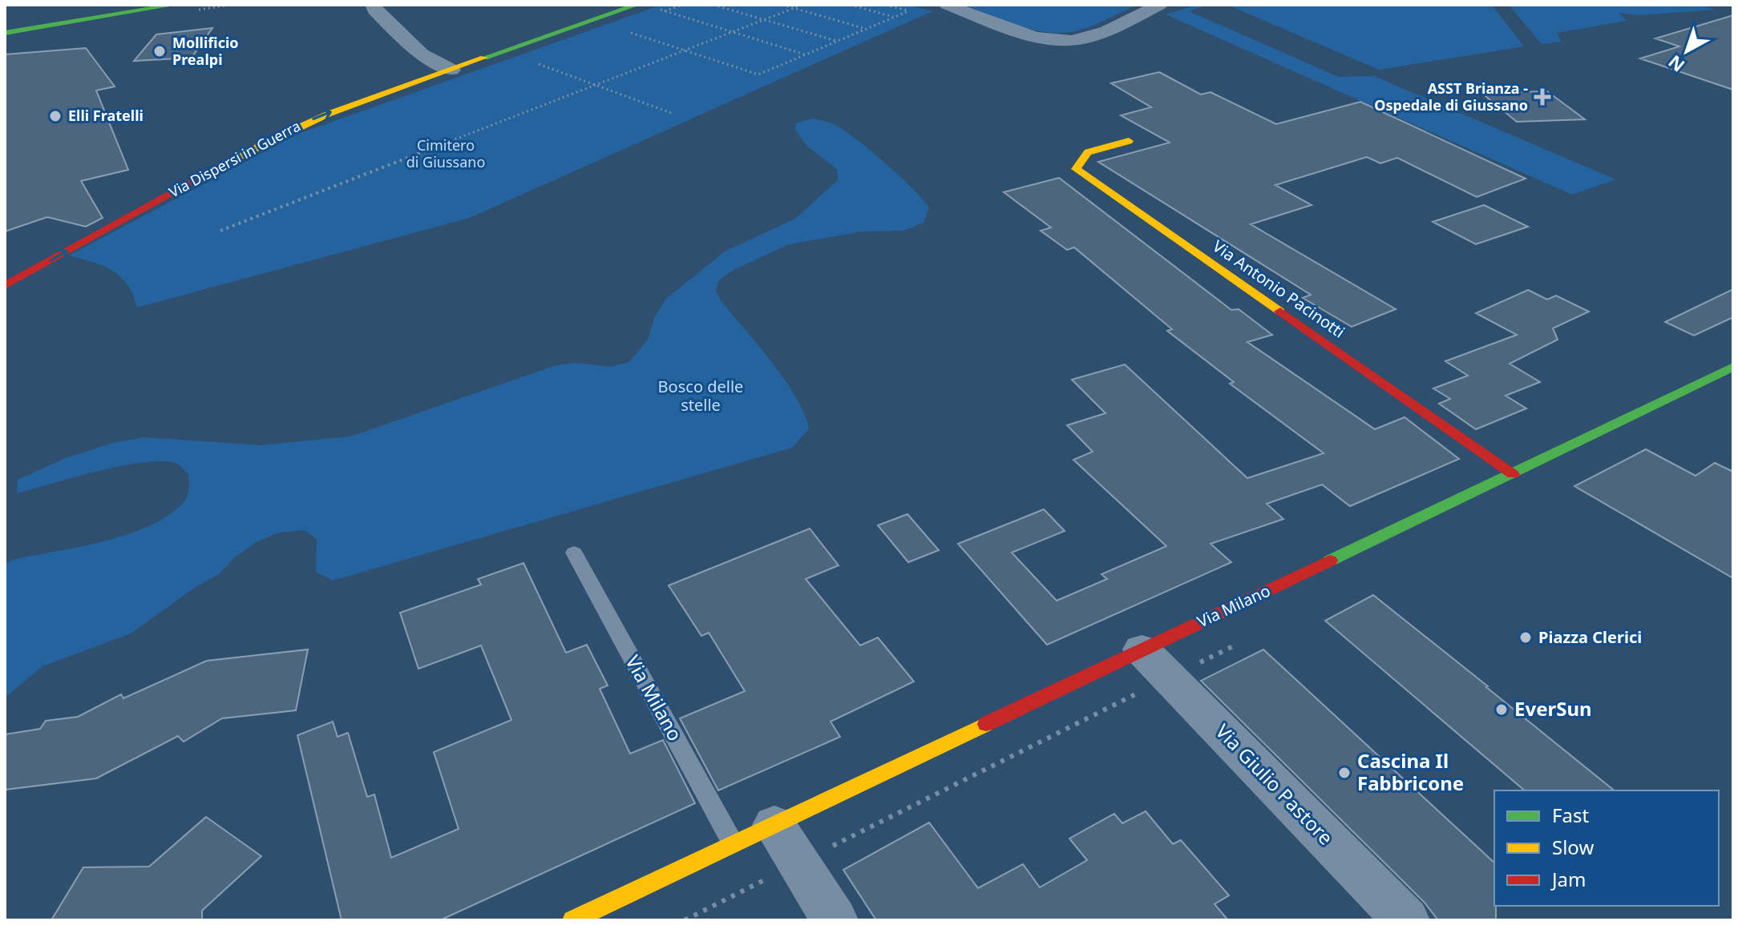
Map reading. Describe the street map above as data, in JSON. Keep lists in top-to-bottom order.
{
  "streets": {
    "street": [
      "Via Dispersi in Guerra",
      "Via Antonio Pacinotti",
      "Via Milano",
      "Via Giulio Pastore"
    ]
  },
  "crossings": [
    ["Via Antonio Pacinotti", "Via Milano"],
    ["Via Milano", "Via Giulio Pastore"]
  ],
  "one_way": ["Via Dispersi in Guerra"],
  "parks": ["Cimitero di Giussano", "Bosco delle stelle"],
  "places": {
    "other": [
      "Mollificio Prealpi",
      "Elli Fratelli",
      "Piazza Clerici",
      "EverSun",
      "Cascina Il Fabbricone"
    ],
    "health": ["ASST Brianza - Ospedale di Giussano"]
  },
  "legend": ["Fast", "Slow", "Jam"],
  "north": "bottom left"
}
